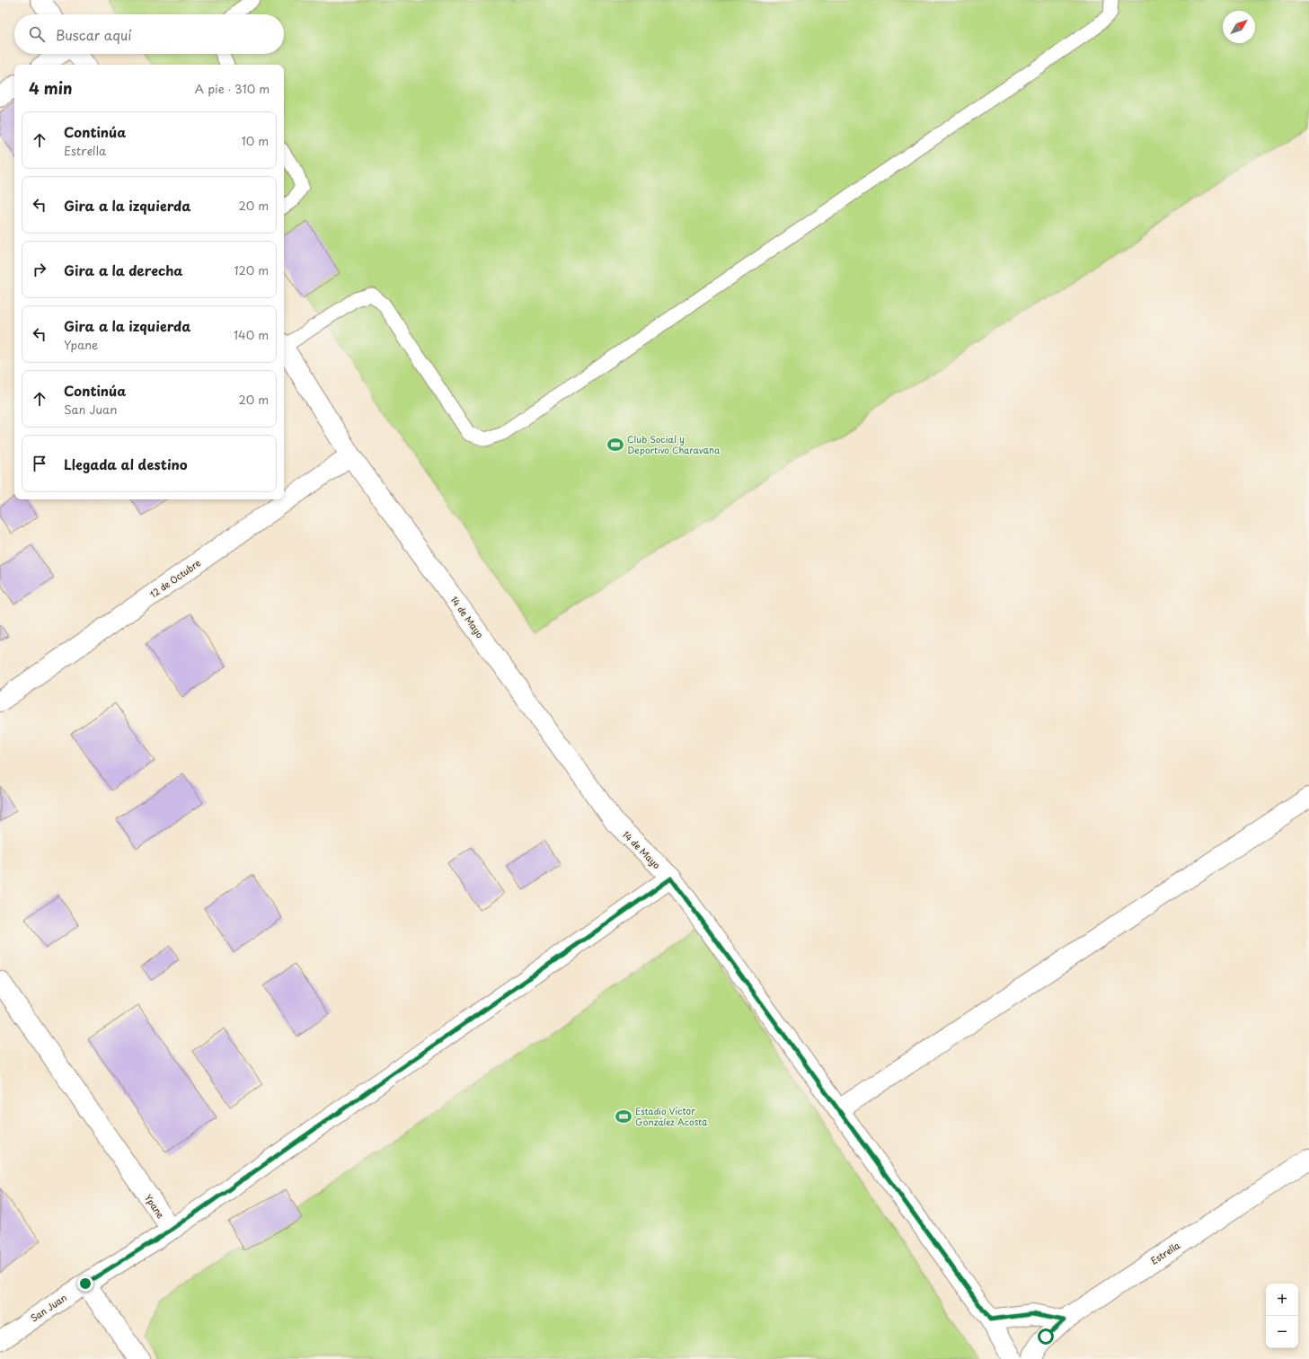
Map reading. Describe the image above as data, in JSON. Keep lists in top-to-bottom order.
{
  "streets": {
    "street": [
      "12 de Octubre",
      "14 de Mayo",
      "Ypane",
      "Estrella",
      "San Juan"
    ]
  },
  "crossings": [
    ["12 de Octubre", "14 de Mayo"],
    ["Ypane", "San Juan"]
  ],
  "places": {
    "sports": ["Club Social y Deportivo Charavana", "Estadio Víctor González Acosta"]
  },
  "north": "top right",
  "page": {
    "search": "Buscar aquí",
    "heading": ["4 min", "A pie · 310 m"],
    "list": [
      ["Continúa", "Estrella", "10 m"],
      ["Gira a la izquierda", "20 m"],
      ["Gira a la derecha", "120 m"],
      ["Gira a la izquierda", "Ypane", "140 m"],
      ["Continúa", "San Juan", "20 m"],
      "Llegada al destino"
    ],
    "map_buttons": ["+", "−"]
  }
}
